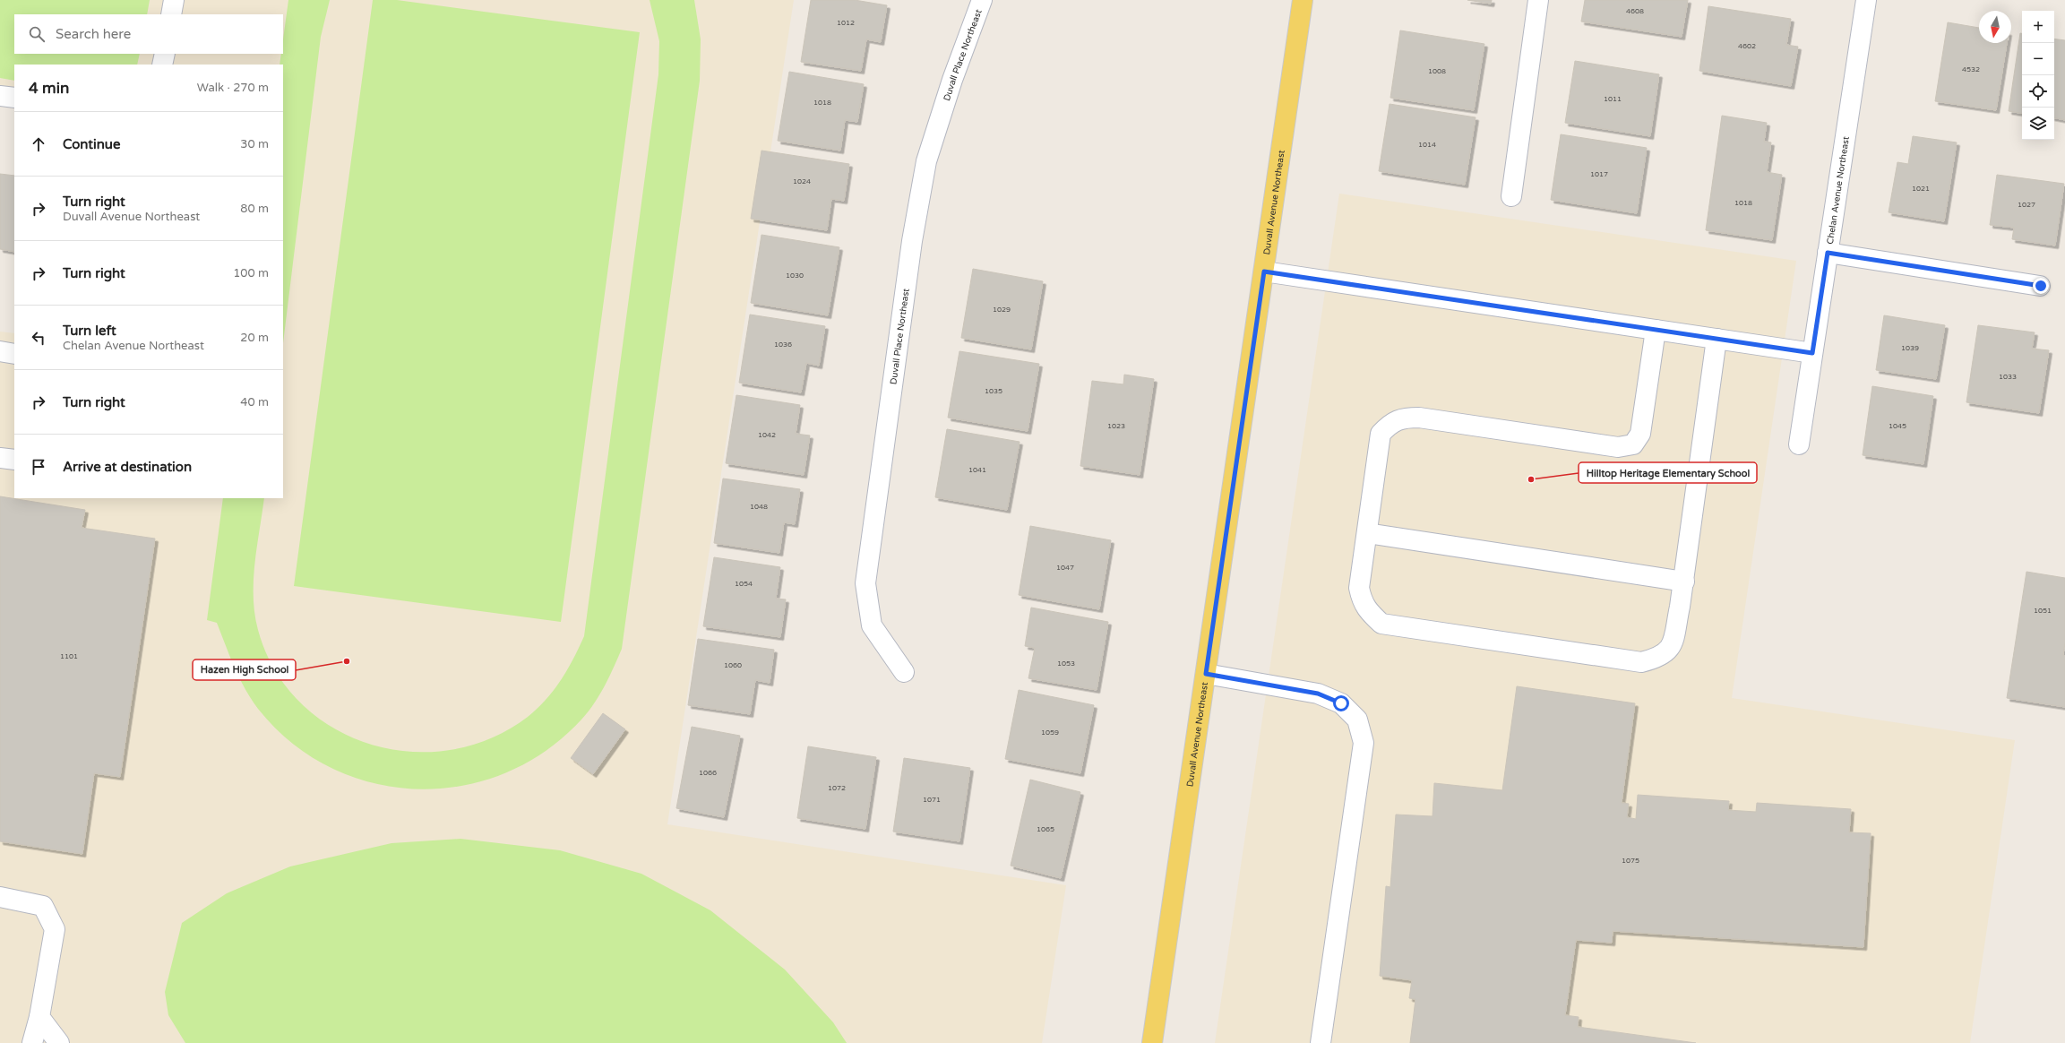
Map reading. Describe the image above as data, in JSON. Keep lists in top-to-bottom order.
{
  "streets": {
    "main road": ["Duvall Avenue Northeast"],
    "street": ["Duvall Place Northeast", "Chelan Avenue Northeast"]
  },
  "places": ["Hilltop Heritage Elementary School", "Hazen High School"],
  "house_numbers": [
    "4608",
    "1012",
    "4602",
    "4532",
    "1008",
    "1011",
    "1018",
    "1014",
    "1017",
    "1024",
    "1021",
    "1018",
    "1027",
    "1030",
    "1029",
    "1036",
    "1039",
    "1033",
    "1035",
    "1023",
    "1045",
    "1042",
    "1041",
    "1048",
    "1047",
    "1054",
    "1051",
    "1101",
    "1053",
    "1060",
    "1059",
    "1066",
    "1072",
    "1071",
    "1065",
    "1075"
  ],
  "north": "bottom",
  "page": {
    "map_buttons": ["+", "−"],
    "search": "Search here",
    "heading": ["4 min", "Walk · 270 m"],
    "list": [
      ["Continue", "30 m"],
      ["Turn right", "Duvall Avenue Northeast", "80 m"],
      ["Turn right", "100 m"],
      ["Turn left", "Chelan Avenue Northeast", "20 m"],
      ["Turn right", "40 m"],
      "Arrive at destination"
    ]
  }
}
